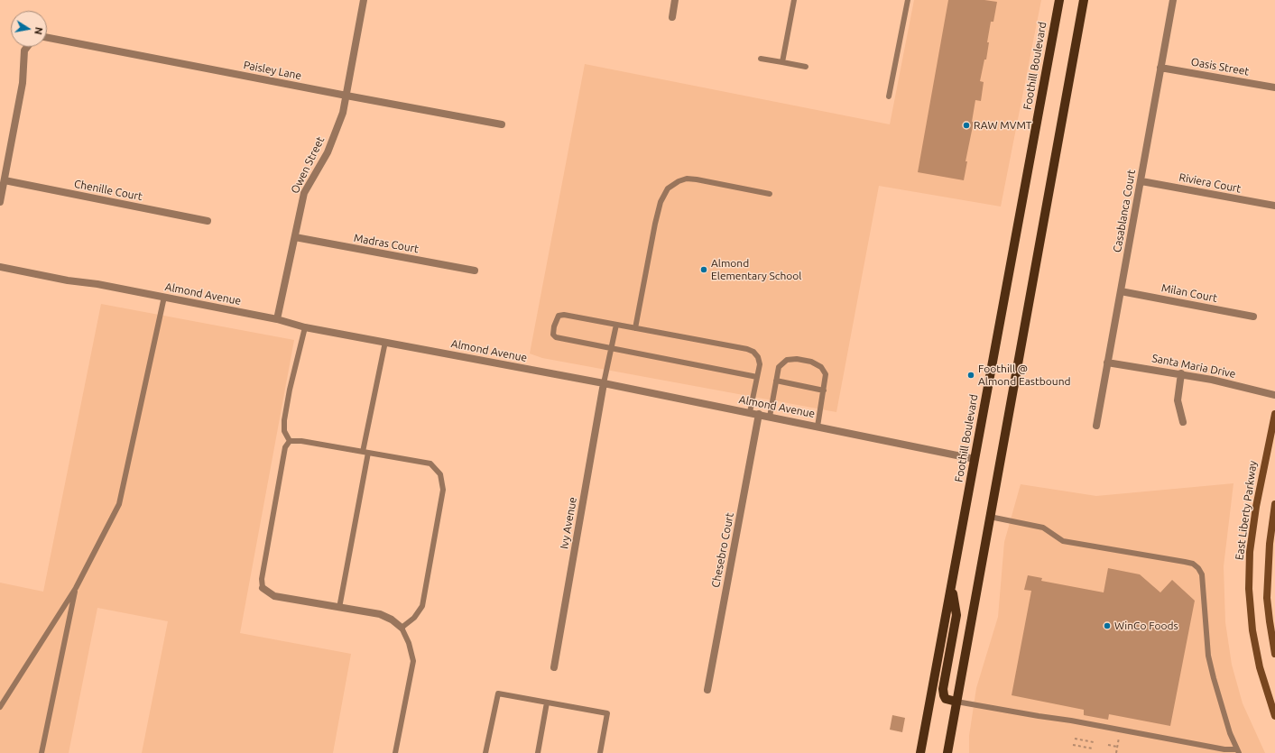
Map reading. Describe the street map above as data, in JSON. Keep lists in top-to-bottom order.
{
  "streets": {
    "main road": ["Foothill Boulevard"],
    "street": [
      "Oasis Street",
      "Paisley Lane",
      "Owen Street",
      "Riviera Court",
      "Chenille Court",
      "Casablanca Court",
      "Madras Court",
      "Milan Court",
      "Almond Avenue",
      "Santa Maria Drive",
      "East Liberty Parkway",
      "Ivy Avenue",
      "Chesebro Court"
    ]
  },
  "crossings": [
    ["Foothill Boulevard", "Almond Avenue"],
    ["Oasis Street", "Casablanca Court"],
    ["Paisley Lane", "Owen Street"],
    ["Owen Street", "Madras Court"],
    ["Owen Street", "Almond Avenue"],
    ["Riviera Court", "Casablanca Court"],
    ["Casablanca Court", "Milan Court"],
    ["Casablanca Court", "Santa Maria Drive"],
    ["Almond Avenue", "Ivy Avenue"],
    ["Almond Avenue", "Chesebro Court"]
  ],
  "places": [
    "RAW MVMT",
    "Almond Elementary School",
    "Foothill @ Almond Eastbound",
    "WinCo Foods"
  ],
  "north": "right"
}
